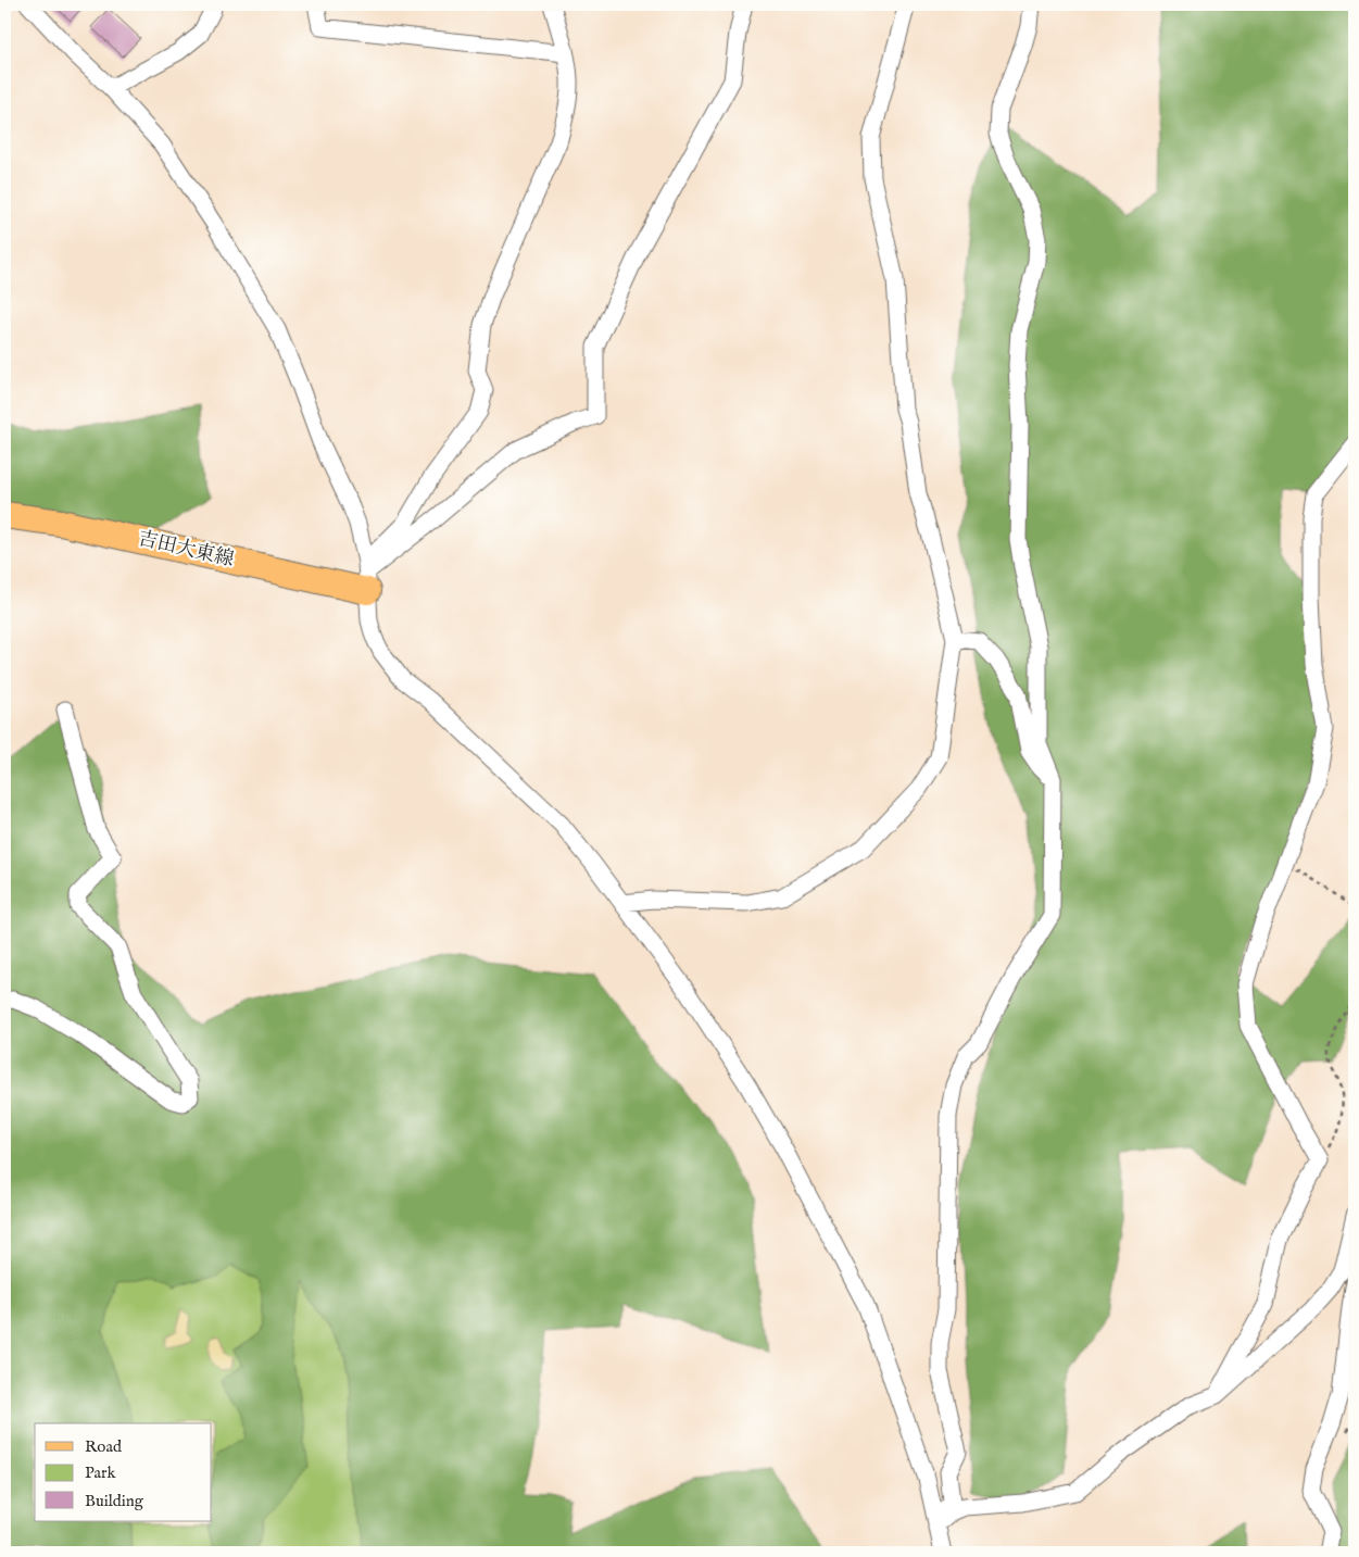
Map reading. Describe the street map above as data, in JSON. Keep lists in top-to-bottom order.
{
  "streets": {
    "main road": ["吉田大東線"]
  },
  "legend": ["Road", "Park", "Building"]
}
